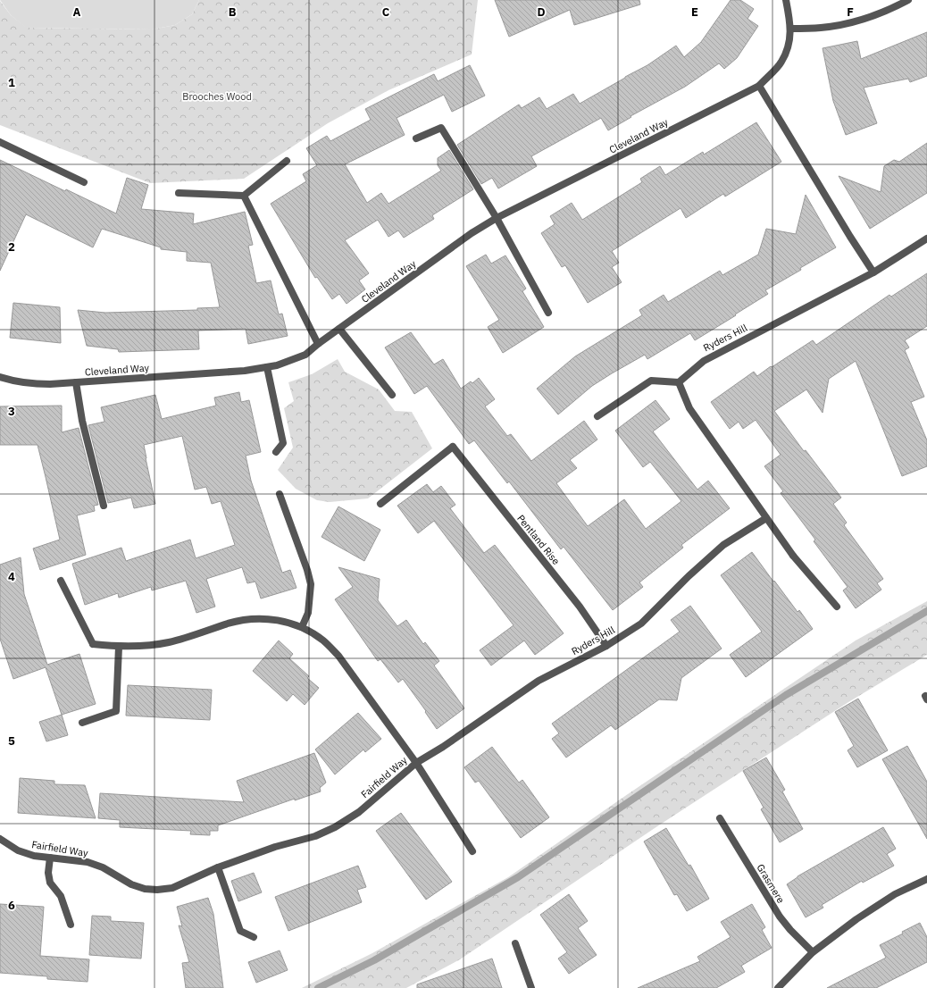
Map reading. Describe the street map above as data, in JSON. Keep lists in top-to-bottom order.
{
  "streets": {
    "street": [
      "Cleveland Way",
      "Ryders Hill",
      "Pentland Rise",
      "Fairfield Way",
      "Grasmere"
    ]
  },
  "crossings": [
    ["Ryders Hill", "Pentland Rise"],
    ["Ryders Hill", "Fairfield Way"]
  ],
  "parks": ["Brooches Wood"],
  "grid": {
    "columns": [
      "A",
      "B",
      "C",
      "D",
      "E",
      "F"
    ],
    "rows": [
      "1",
      "2",
      "3",
      "4",
      "5",
      "6"
    ]
  }
}
